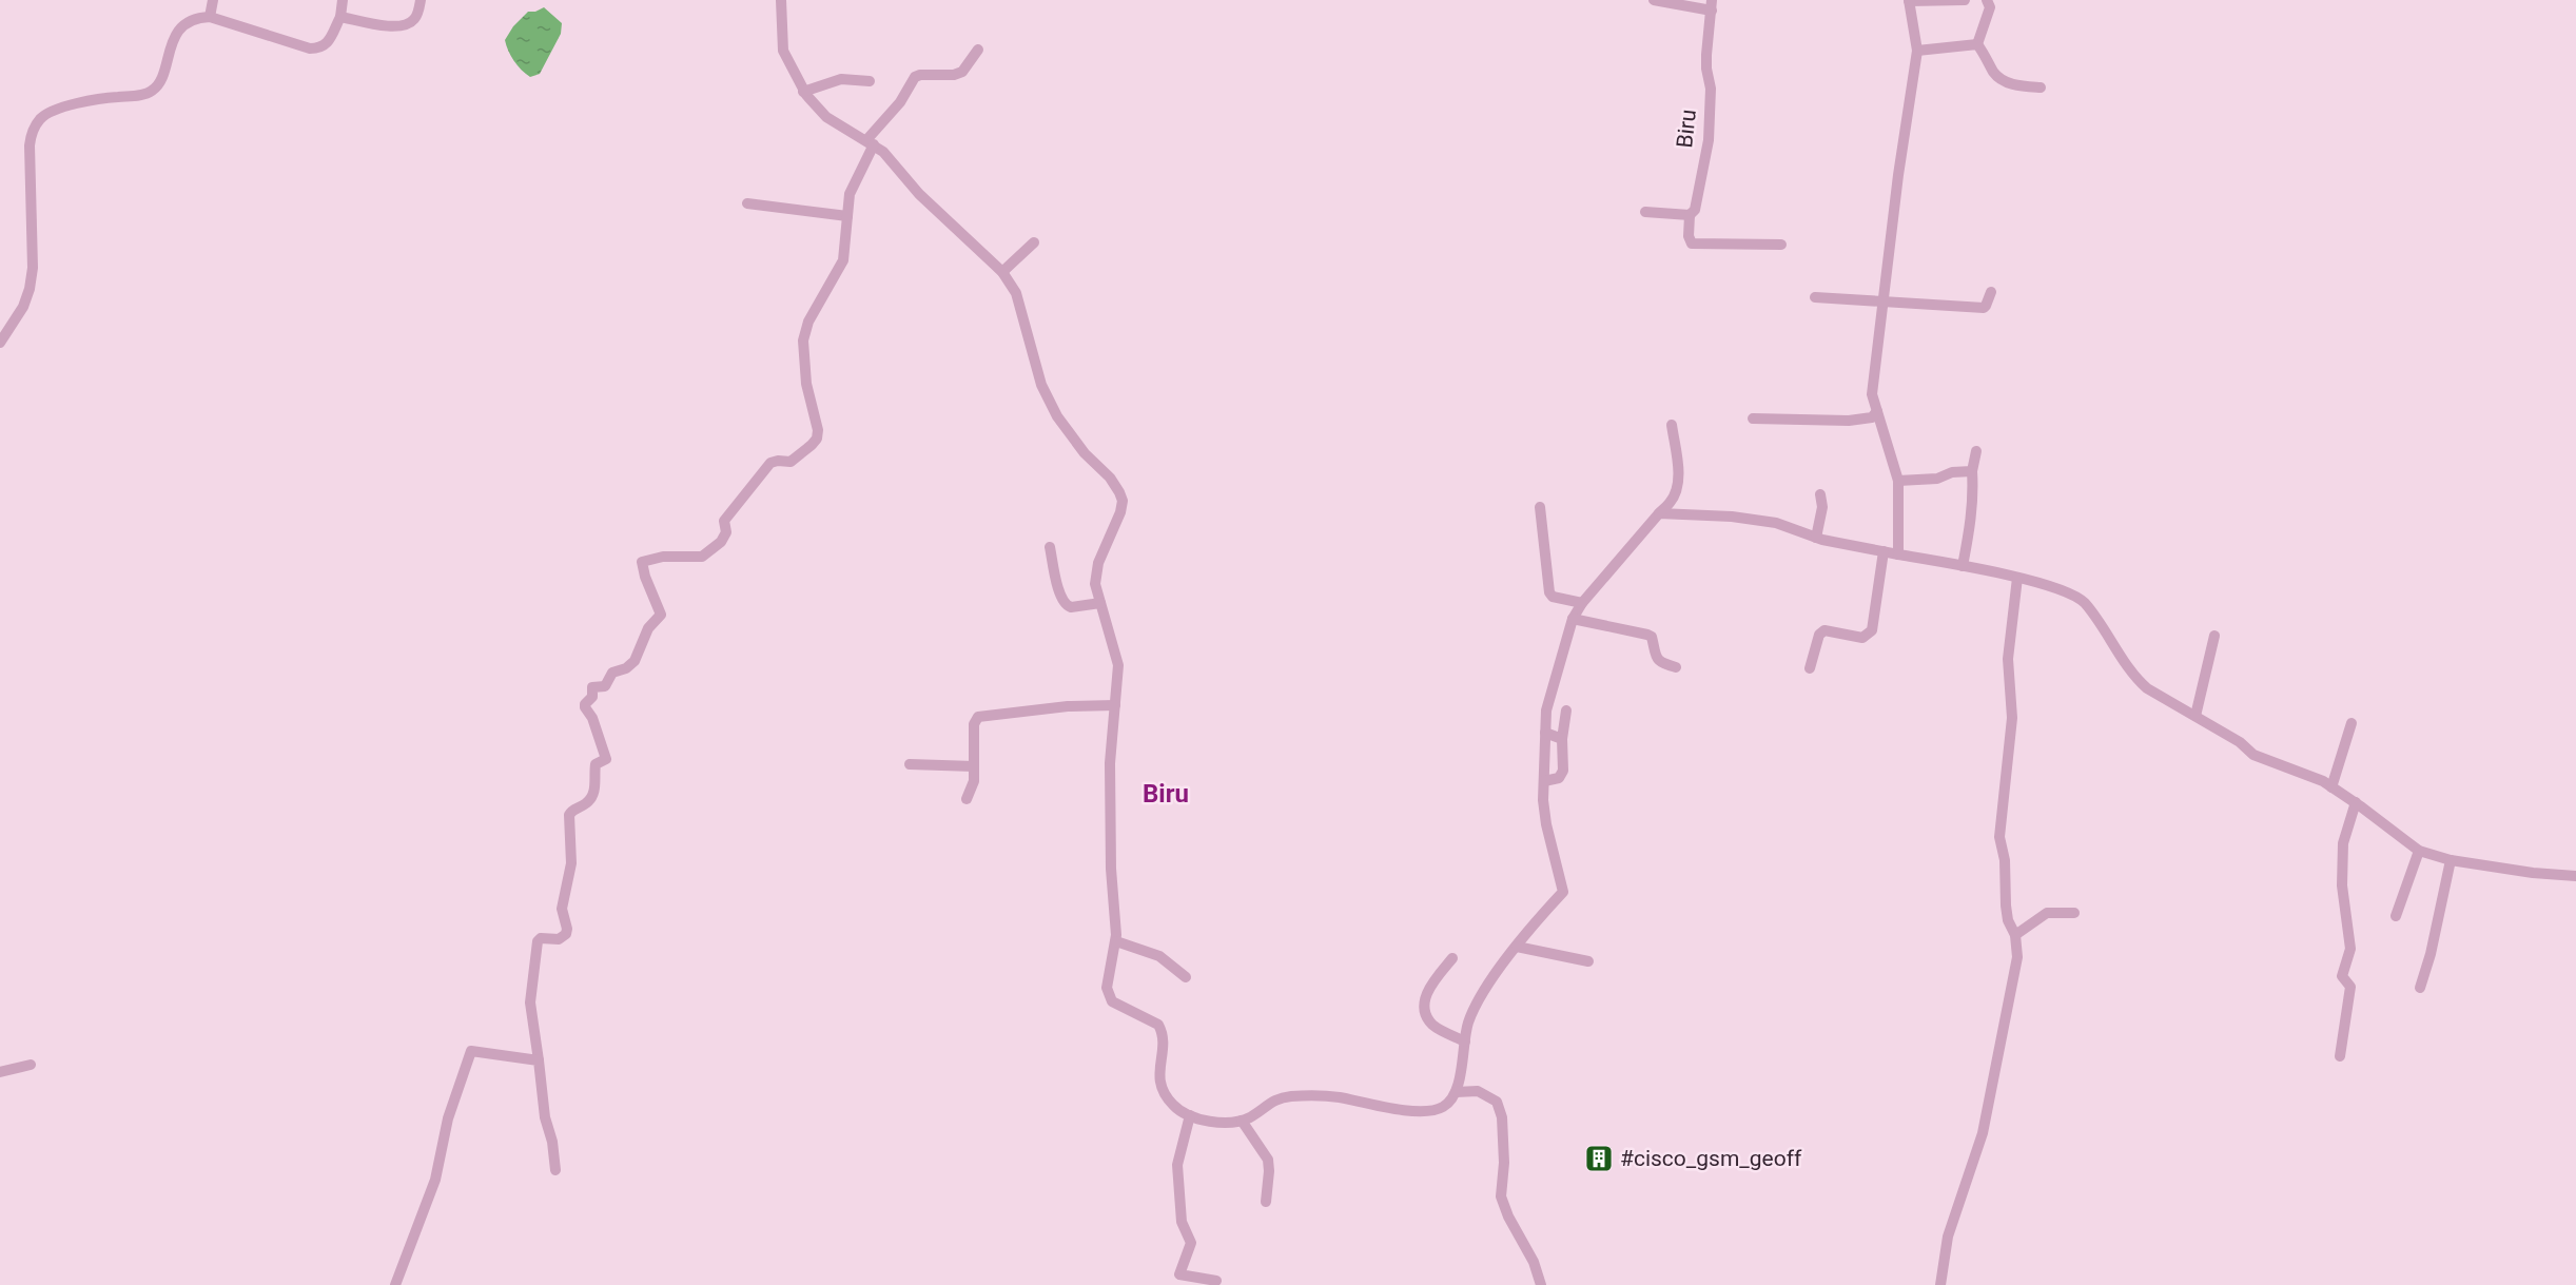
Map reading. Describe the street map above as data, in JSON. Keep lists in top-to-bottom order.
{
  "streets": {
    "street": ["Biru"]
  },
  "districts": ["Biru"],
  "places": {
    "building": ["#cisco_gsm_geoff"]
  }
}
